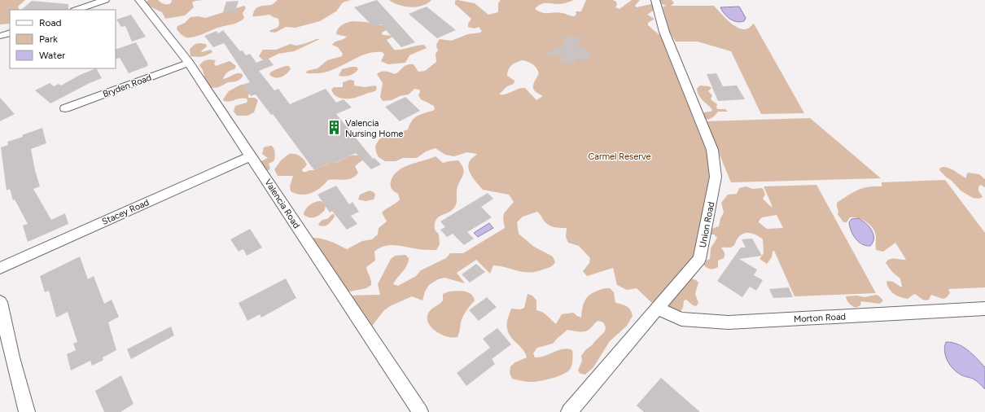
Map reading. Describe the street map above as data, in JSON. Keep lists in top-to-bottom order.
{
  "streets": {
    "street": [
      "Bryden Road",
      "Valencia Road",
      "Stacey Road",
      "Union Road",
      "Morton Road"
    ]
  },
  "crossings": [
    ["Bryden Road", "Valencia Road"],
    ["Valencia Road", "Stacey Road"],
    ["Union Road", "Morton Road"]
  ],
  "parks": ["Carmel Reserve"],
  "places": {
    "building": ["Valencia Nursing Home"]
  },
  "legend": ["Road", "Park", "Water"]
}
